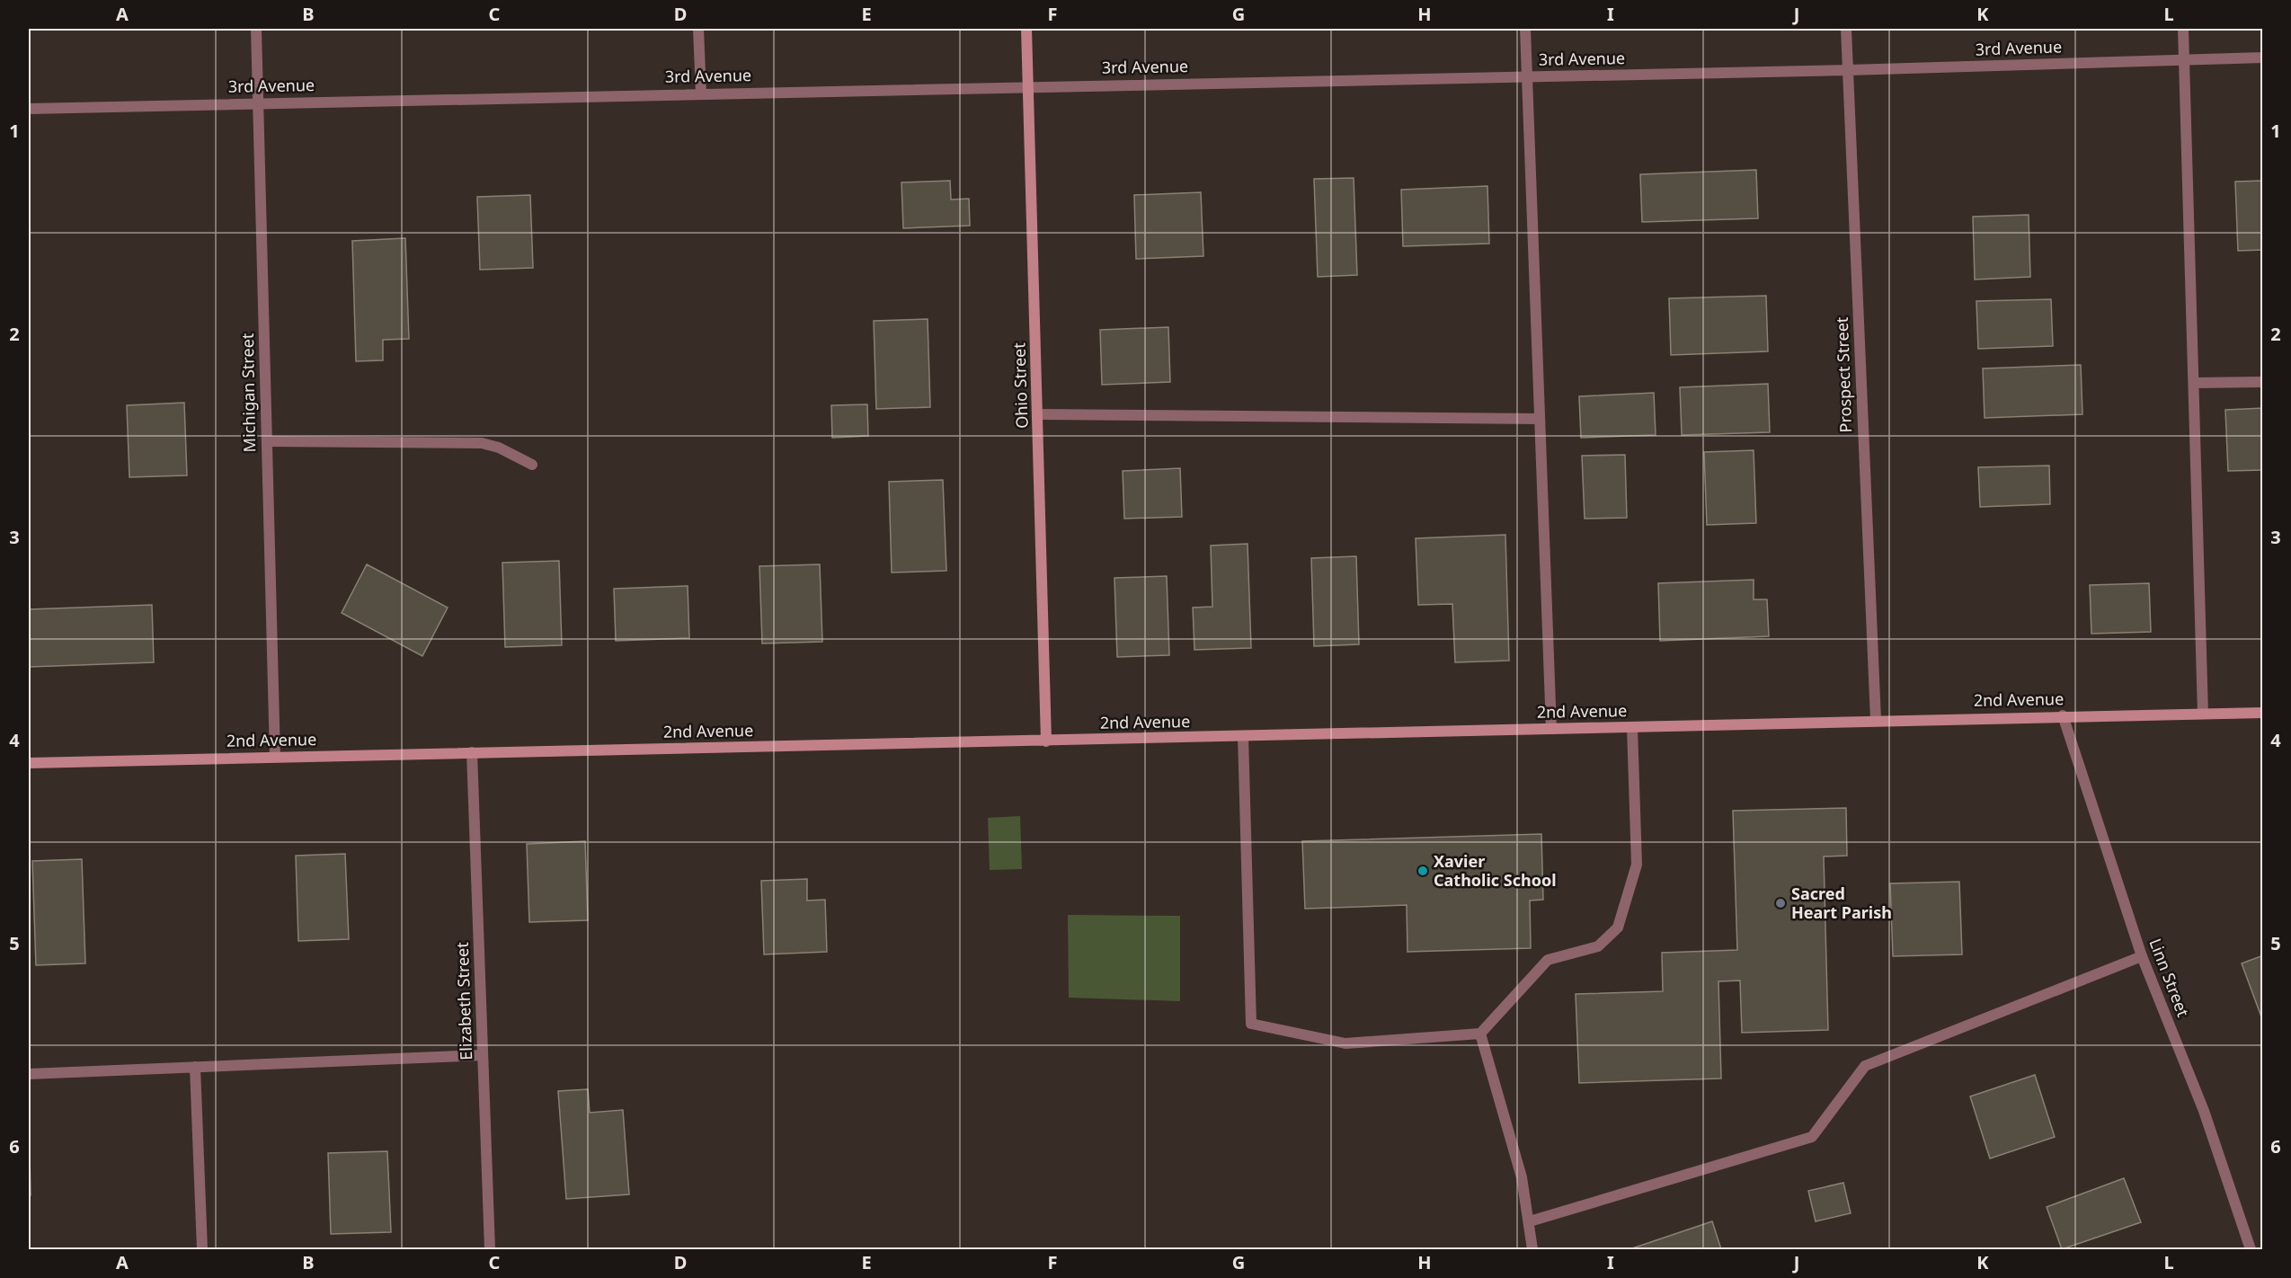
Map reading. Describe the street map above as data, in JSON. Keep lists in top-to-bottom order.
{
  "streets": {
    "street": [
      "3rd Avenue",
      "Prospect Street",
      "Ohio Street",
      "Michigan Street",
      "2nd Avenue",
      "Linn Street",
      "Elizabeth Street"
    ]
  },
  "crossings": [
    ["3rd Avenue", "Prospect Street"],
    ["3rd Avenue", "Ohio Street"],
    ["3rd Avenue", "Michigan Street"],
    ["Prospect Street", "2nd Avenue"],
    ["Ohio Street", "2nd Avenue"],
    ["Michigan Street", "2nd Avenue"],
    ["2nd Avenue", "Linn Street"],
    ["2nd Avenue", "Elizabeth Street"]
  ],
  "places": ["Xavier Catholic School", "Sacred Heart Parish"],
  "grid": {
    "columns": [
      "A",
      "B",
      "C",
      "D",
      "E",
      "F",
      "G",
      "H",
      "I",
      "J",
      "K",
      "L"
    ],
    "rows": [
      "1",
      "2",
      "3",
      "4",
      "5",
      "6"
    ]
  }
}
